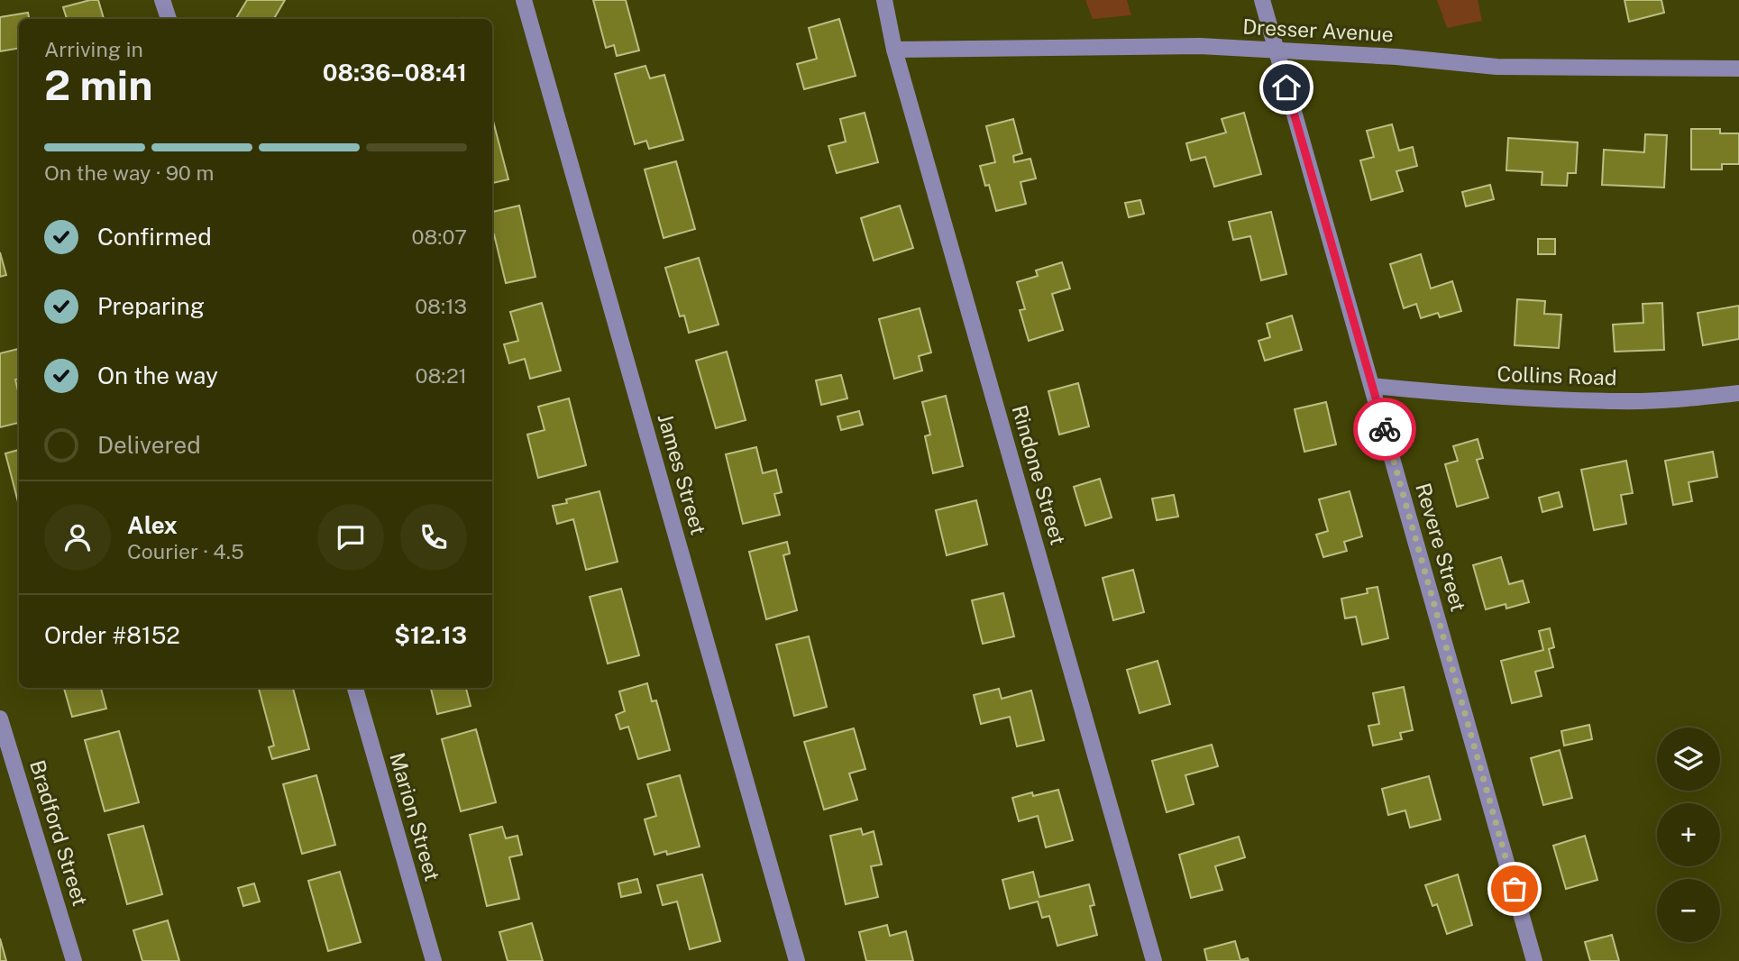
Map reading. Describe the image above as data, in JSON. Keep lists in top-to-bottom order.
{
  "streets": {
    "street": [
      "Dresser Avenue",
      "Collins Road",
      "James Street",
      "Rindone Street",
      "Revere Street",
      "Marion Street",
      "Bradford Street"
    ]
  },
  "crossings": [
    ["Dresser Avenue", "Rindone Street"],
    ["Dresser Avenue", "Revere Street"],
    ["Collins Road", "Revere Street"]
  ],
  "page": {
    "heading": ["2 min", "Arriving in", "08:36–08:41"],
    "panel": [
      "Alex",
      "Courier · 4.5",
      "Order #8152",
      "$12.13"
    ],
    "bar": "On the way · 90 m",
    "list": [
      ["Confirmed", "08:07"],
      ["Preparing", "08:13"],
      ["On the way", "08:21"],
      "Delivered"
    ],
    "map_buttons": ["+", "−"]
  }
}
